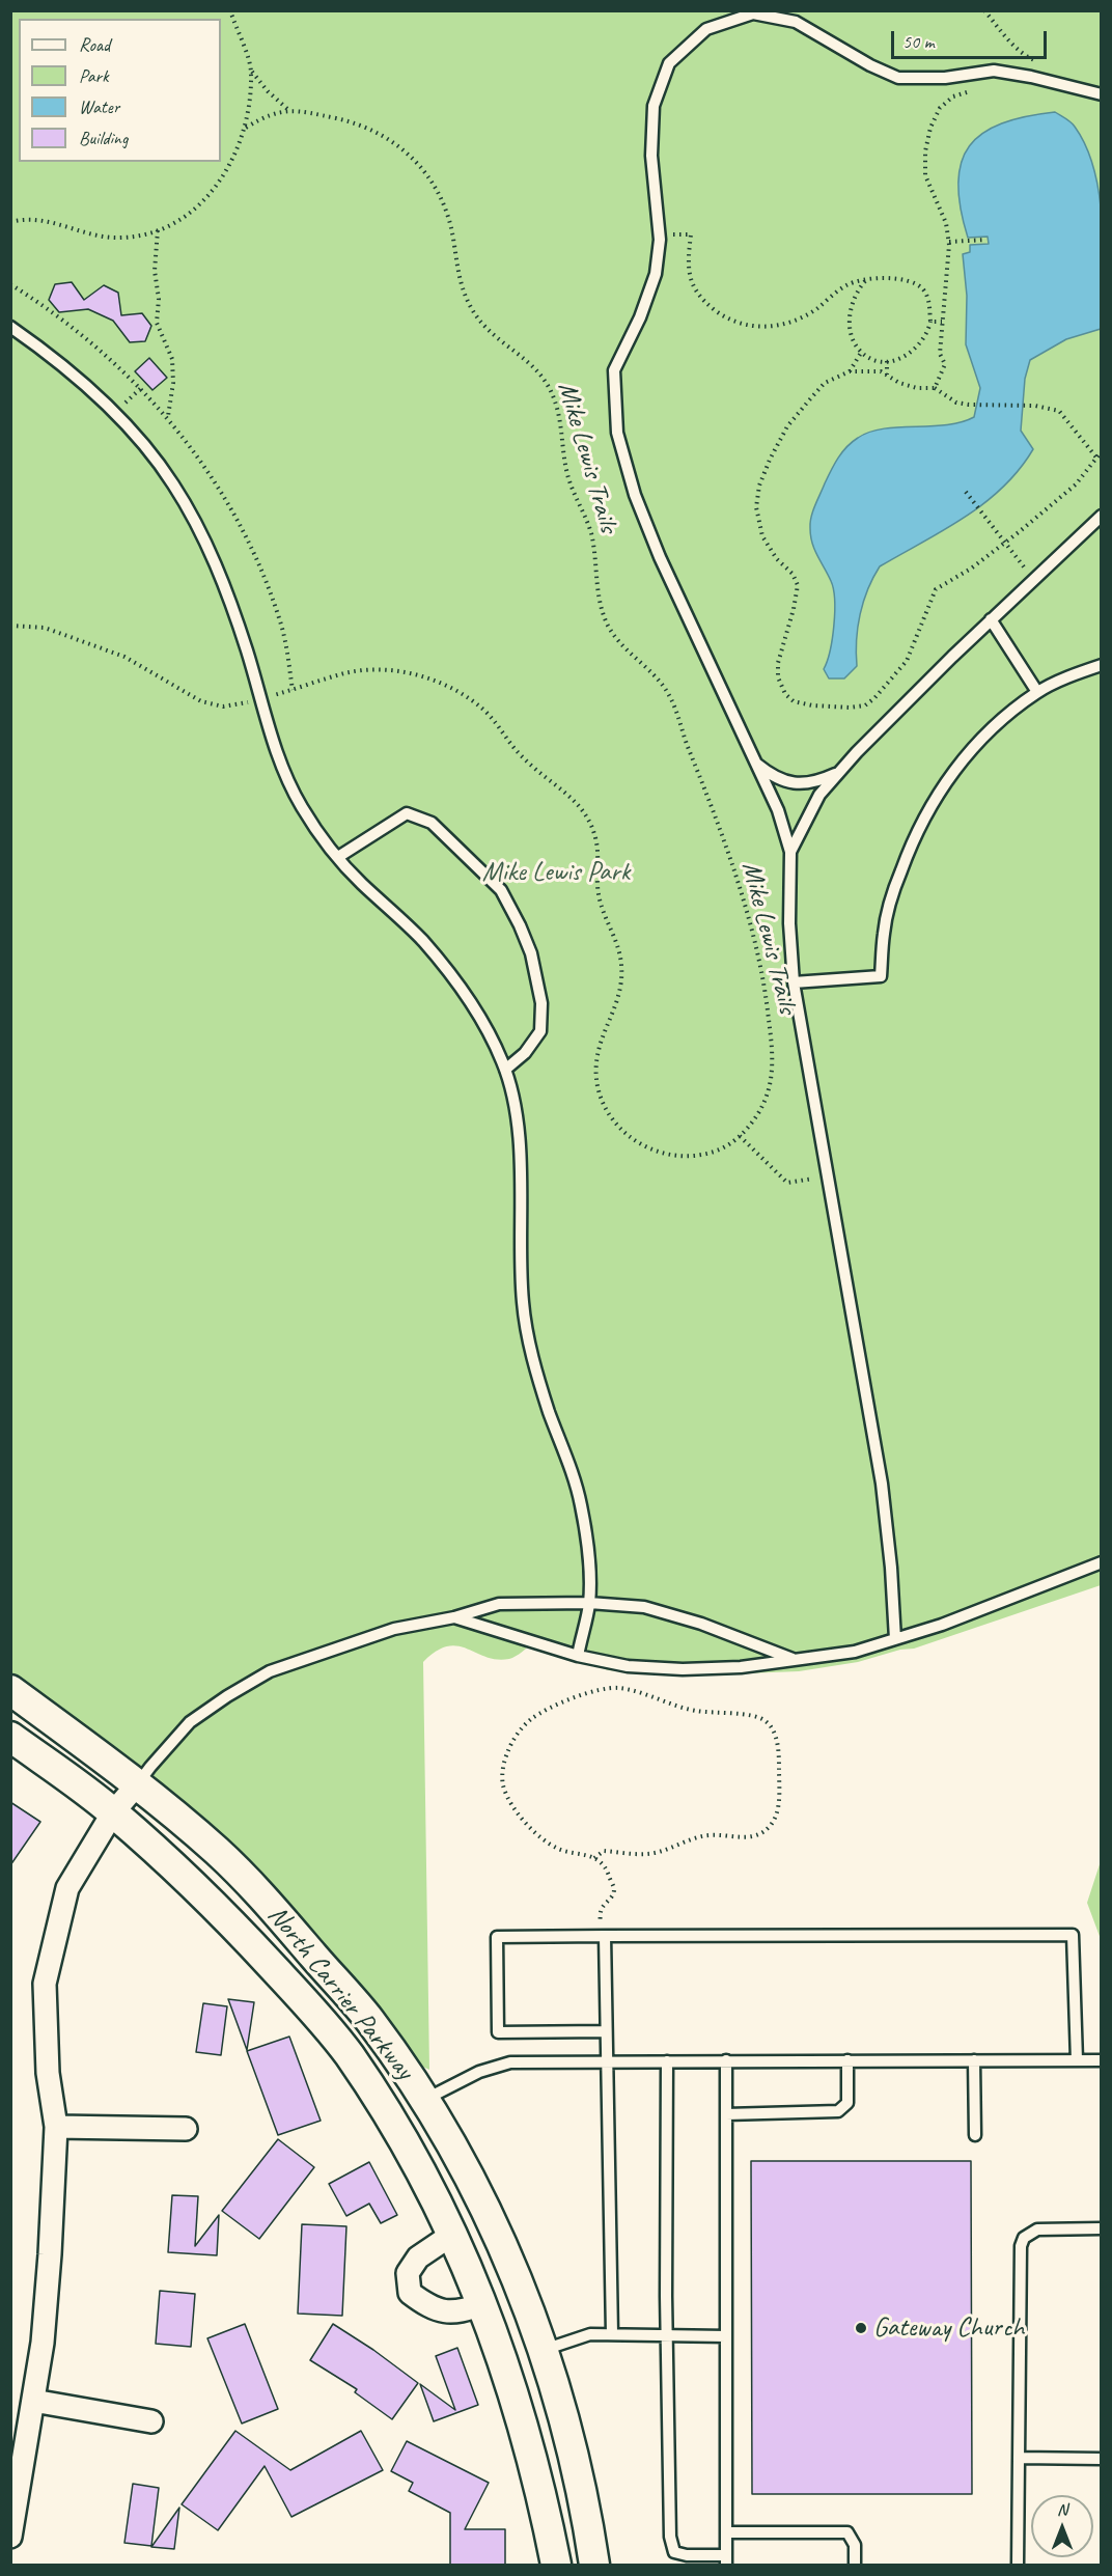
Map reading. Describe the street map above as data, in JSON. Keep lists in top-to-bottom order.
{
  "streets": {
    "main road": ["North Carrier Parkway"],
    "path": ["Mike Lewis Trails"]
  },
  "parks": ["Mike Lewis Park"],
  "places": ["Gateway Church"],
  "legend": [
    "Road",
    "Park",
    "Water",
    "Building"
  ],
  "scale_bar": "50 m",
  "north": "top"
}
